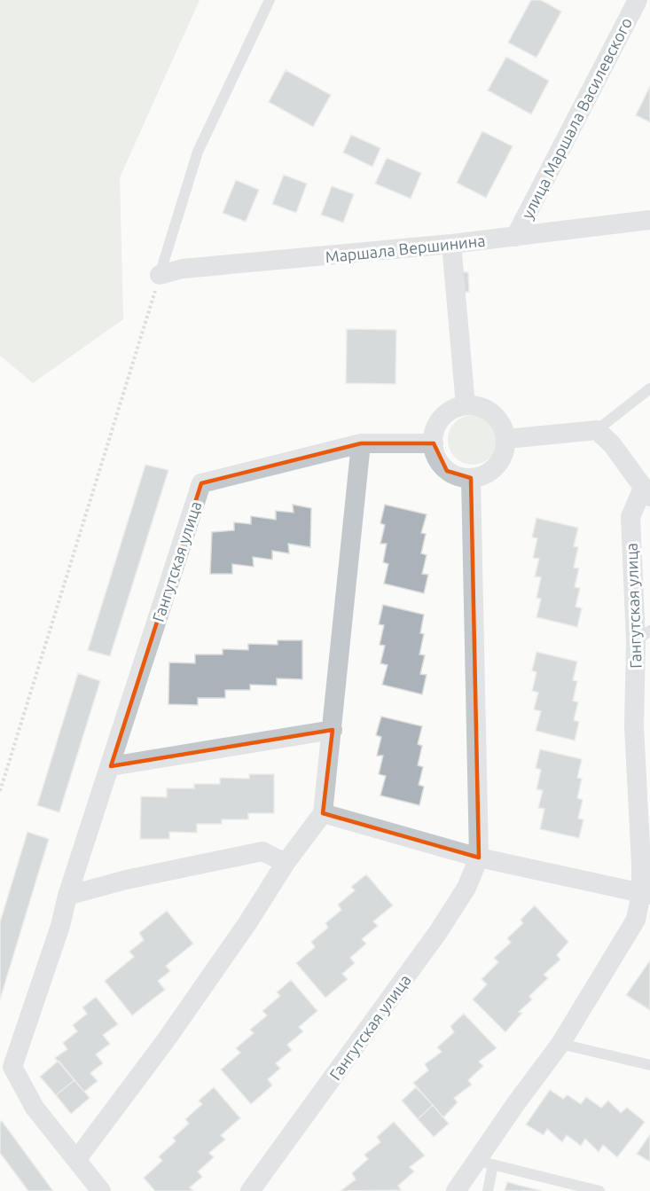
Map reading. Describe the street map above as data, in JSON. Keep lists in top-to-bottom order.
{
  "streets": {
    "street": ["улица Маршала Василевского", "Маршала Вершинина", "Гангутская улица"]
  },
  "crossings": [
    ["улица Маршала Василевского", "Маршала Вершинина"]
  ]
}
